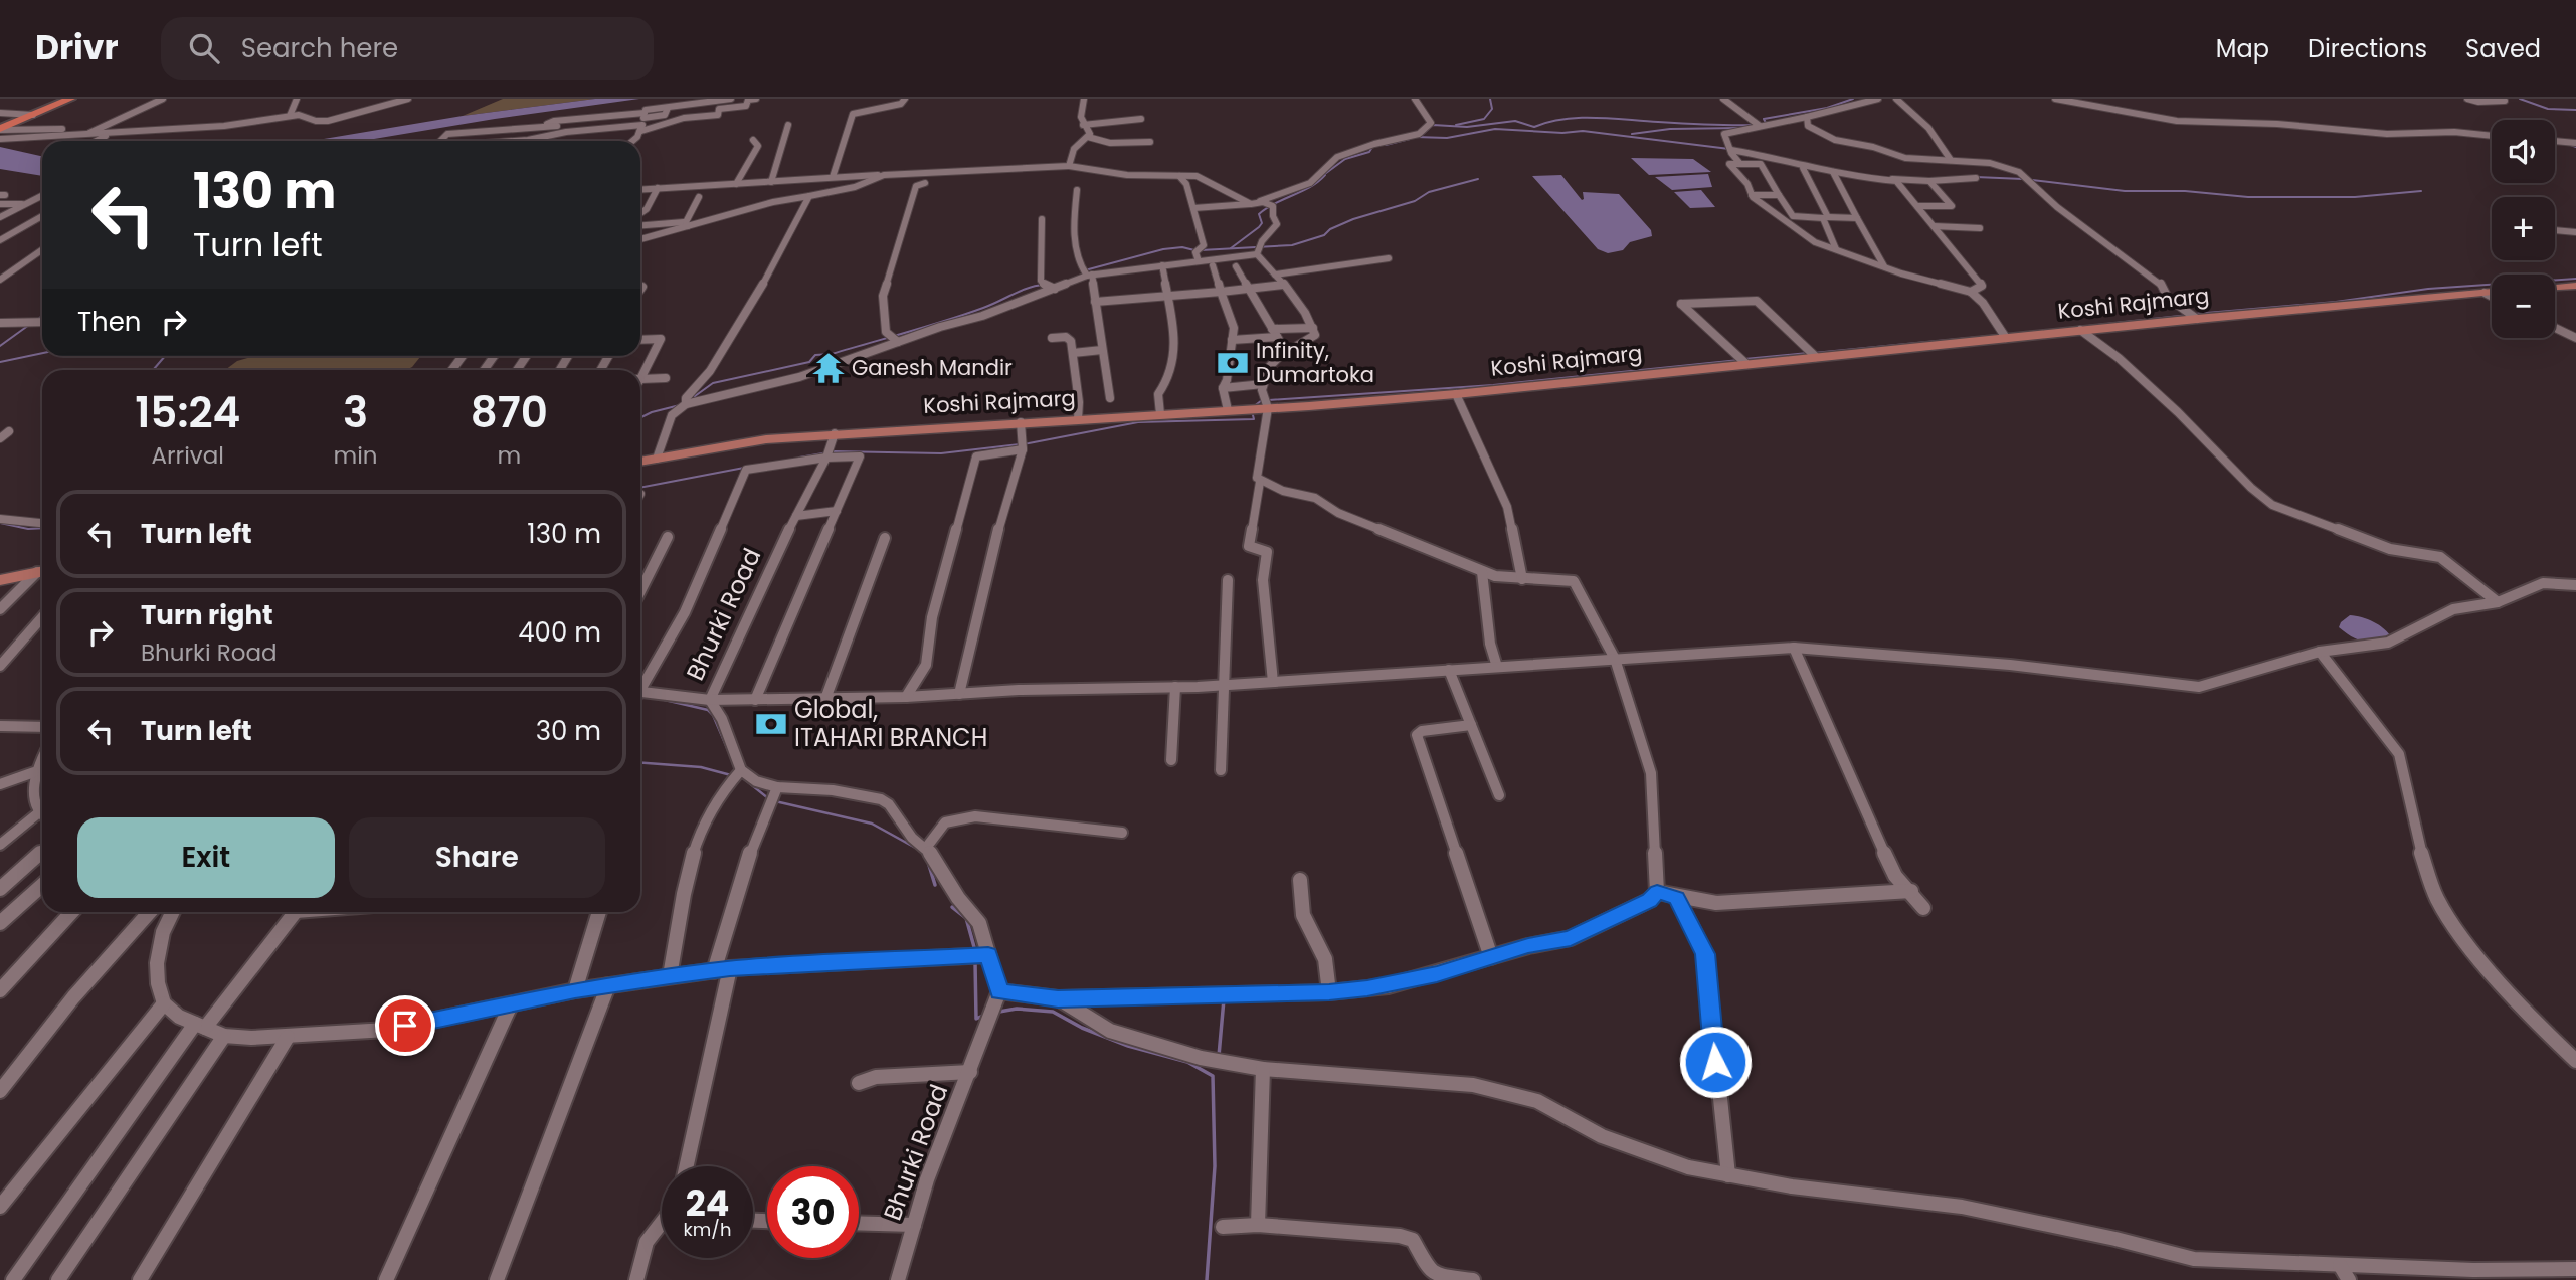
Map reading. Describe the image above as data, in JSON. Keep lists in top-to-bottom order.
{
  "streets": {
    "main road": ["Koshi Rajmarg"],
    "street": ["Bhurki Road"]
  },
  "crossings": [
    ["Koshi Rajmarg", "Bhurki Road"]
  ],
  "places": {
    "bank": ["Infinity, Dumartoka", "Global, ITAHARI BRANCH"],
    "temple": ["Ganesh Mandir"]
  },
  "page": {
    "header": "Drivr",
    "search": "Search here",
    "nav": ["Map", "Directions", "Saved"],
    "map_buttons": ["+", "−"],
    "turn": ["130 m", "Turn left"],
    "then": "Then",
    "eta": [
      "15:24",
      "Arrival",
      "3",
      "min",
      "870",
      "m"
    ],
    "list": [
      {
        "name": "Turn left",
        "value": "130 m"
      },
      {
        "name": "Turn right",
        "note": "Bhurki Road",
        "value": "400 m"
      },
      {
        "name": "Turn left",
        "value": "30 m"
      }
    ],
    "buttons": ["Exit", "Share"],
    "speed": "24 km/h",
    "limit": "30"
  }
}
